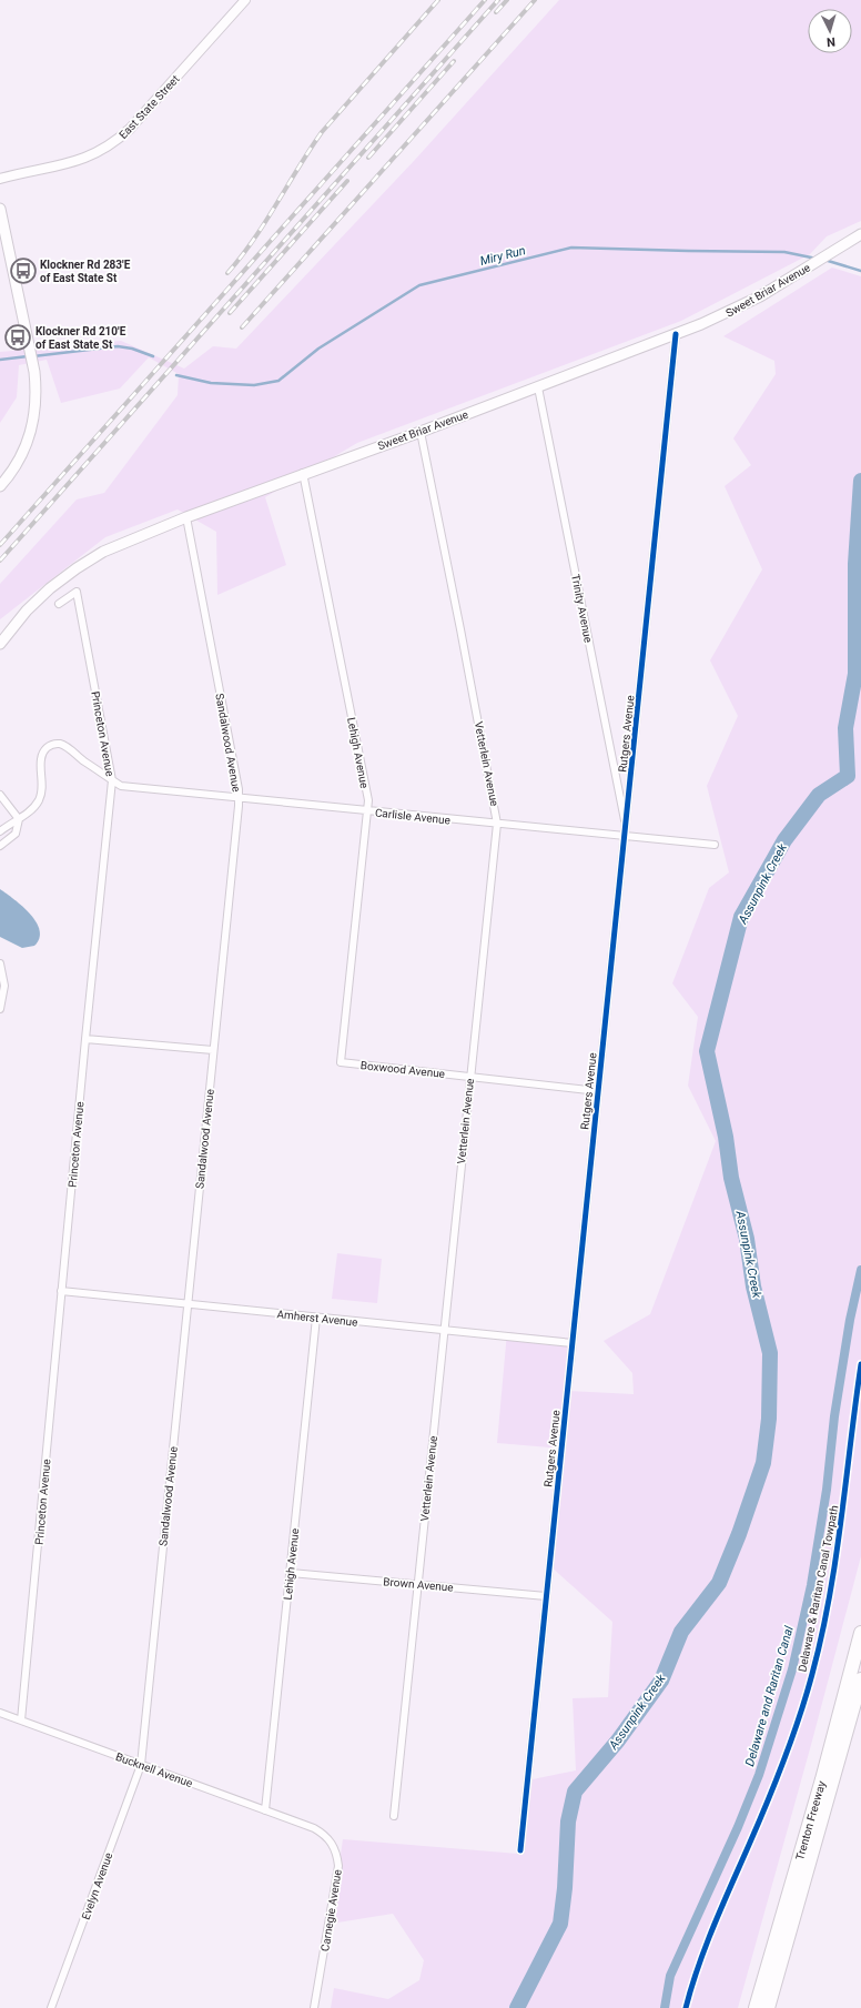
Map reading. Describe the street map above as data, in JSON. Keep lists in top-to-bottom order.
{
  "streets": {
    "highway": ["Trenton Freeway"],
    "main road": ["Sweet Briar Avenue"],
    "street": [
      "East State Street",
      "Trinity Avenue",
      "Princeton Avenue",
      "Rutgers Avenue",
      "Sandalwood Avenue",
      "Lehigh Avenue",
      "Vetterlein Avenue",
      "Carlisle Avenue",
      "Boxwood Avenue",
      "Amherst Avenue",
      "Brown Avenue",
      "Bucknell Avenue",
      "Evelyn Avenue",
      "Carnegie Avenue"
    ],
    "cycle path": ["Delaware & Raritan Canal Towpath"]
  },
  "crossings": [
    ["Sweet Briar Avenue", "Trinity Avenue"],
    ["Sweet Briar Avenue", "Rutgers Avenue"],
    ["Sweet Briar Avenue", "Sandalwood Avenue"],
    ["Sweet Briar Avenue", "Lehigh Avenue"],
    ["Sweet Briar Avenue", "Vetterlein Avenue"],
    ["Trinity Avenue", "Rutgers Avenue"],
    ["Trinity Avenue", "Carlisle Avenue"],
    ["Princeton Avenue", "Carlisle Avenue"],
    ["Princeton Avenue", "Amherst Avenue"],
    ["Princeton Avenue", "Bucknell Avenue"],
    ["Rutgers Avenue", "Carlisle Avenue"],
    ["Rutgers Avenue", "Boxwood Avenue"],
    ["Rutgers Avenue", "Amherst Avenue"],
    ["Rutgers Avenue", "Brown Avenue"],
    ["Sandalwood Avenue", "Carlisle Avenue"],
    ["Sandalwood Avenue", "Amherst Avenue"],
    ["Sandalwood Avenue", "Bucknell Avenue"],
    ["Sandalwood Avenue", "Evelyn Avenue"],
    ["Lehigh Avenue", "Carlisle Avenue"],
    ["Lehigh Avenue", "Boxwood Avenue"],
    ["Lehigh Avenue", "Amherst Avenue"],
    ["Lehigh Avenue", "Brown Avenue"],
    ["Lehigh Avenue", "Bucknell Avenue"],
    ["Vetterlein Avenue", "Carlisle Avenue"],
    ["Vetterlein Avenue", "Boxwood Avenue"],
    ["Vetterlein Avenue", "Amherst Avenue"],
    ["Vetterlein Avenue", "Brown Avenue"],
    ["Bucknell Avenue", "Evelyn Avenue"],
    ["Bucknell Avenue", "Carnegie Avenue"]
  ],
  "water": ["Miry Run", "Assunpink Creek", "Delaware and Raritan Canal"],
  "places": {
    "bus stop": ["Klockner Rd 283'E of East State St", "Klockner Rd 210'E of East State St"]
  },
  "north": "bottom"
}
